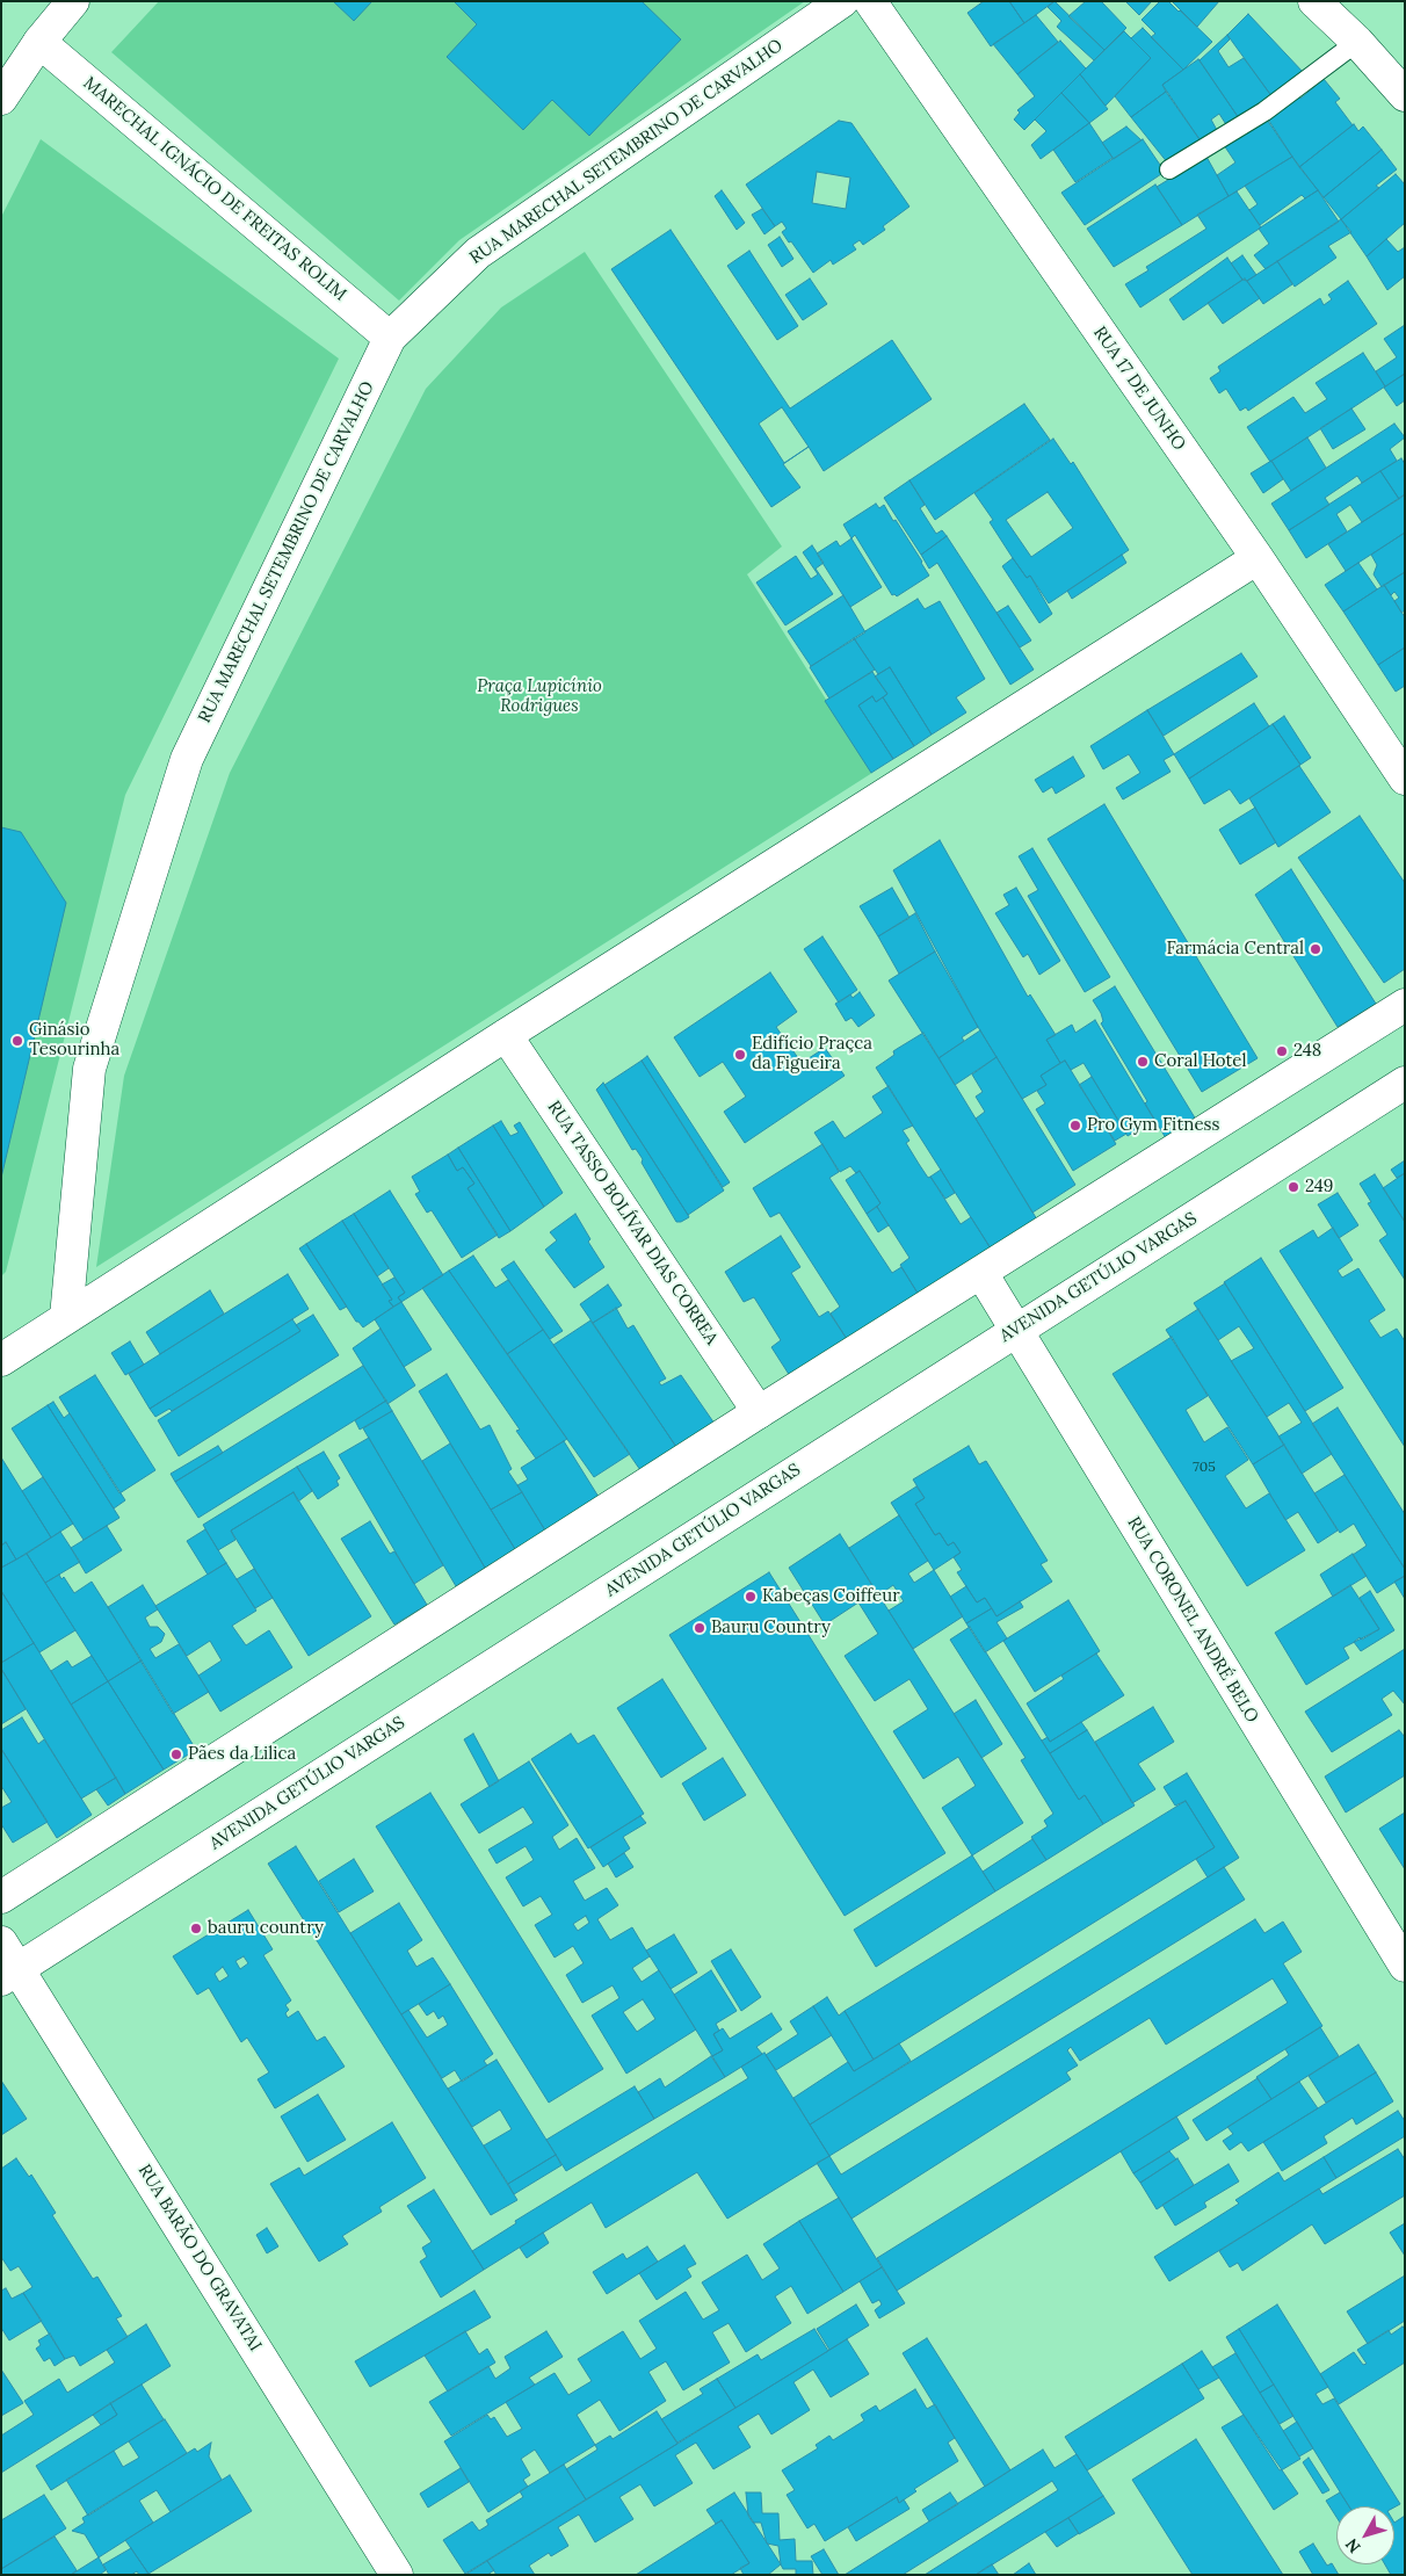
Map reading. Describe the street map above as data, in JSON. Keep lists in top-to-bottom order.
{
  "streets": {
    "street": [
      "RUA MARECHAL SETEMBRINO DE CARVALHO",
      "MARECHAL IGNÁCIO DE FREITAS ROLIM",
      "RUA 17 DE JUNHO",
      "RUA TASSO BOLÍVAR DIAS CORREA",
      "AVENIDA GETÚLIO VARGAS",
      "RUA CORONEL ANDRÉ BELO",
      "RUA BARÃO DO GRAVATAI"
    ]
  },
  "crossings": [
    ["RUA MARECHAL SETEMBRINO DE CARVALHO", "MARECHAL IGNÁCIO DE FREITAS ROLIM"],
    ["AVENIDA GETÚLIO VARGAS", "RUA CORONEL ANDRÉ BELO"],
    ["AVENIDA GETÚLIO VARGAS", "RUA BARÃO DO GRAVATAI"]
  ],
  "parks": ["Praça Lupicínio Rodrigues"],
  "places": [
    "Farmácia Central",
    "Ginásio Tesourinha",
    "248",
    "Edifício Praçca da Figueira",
    "Coral Hotel",
    "Pro Gym Fitness",
    "249",
    "Kabeças Coiffeur",
    "Bauru Country",
    "Pães da Lilica",
    "bauru country"
  ],
  "house_numbers": ["705"],
  "north": "bottom left"
}
